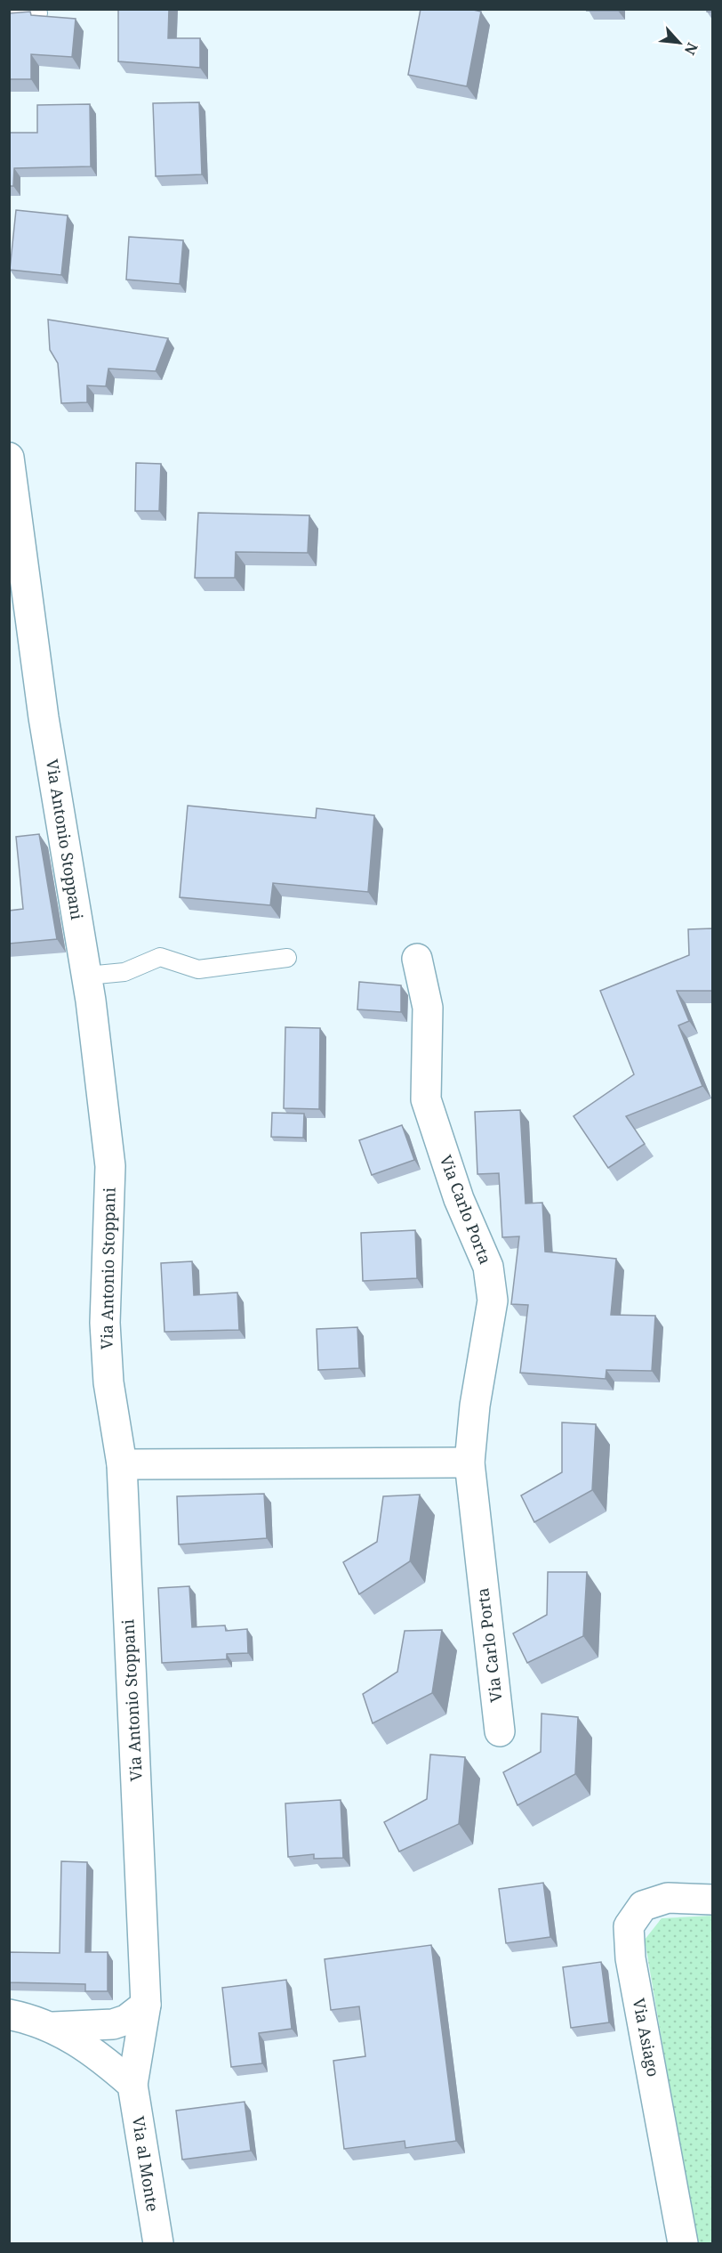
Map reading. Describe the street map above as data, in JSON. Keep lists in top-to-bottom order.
{
  "streets": {
    "street": [
      "Via Antonio Stoppani",
      "Via Carlo Porta",
      "Via Asiago",
      "Via al Monte"
    ]
  },
  "crossings": [
    ["Via Antonio Stoppani", "Via al Monte"]
  ],
  "north": "bottom right"
}
